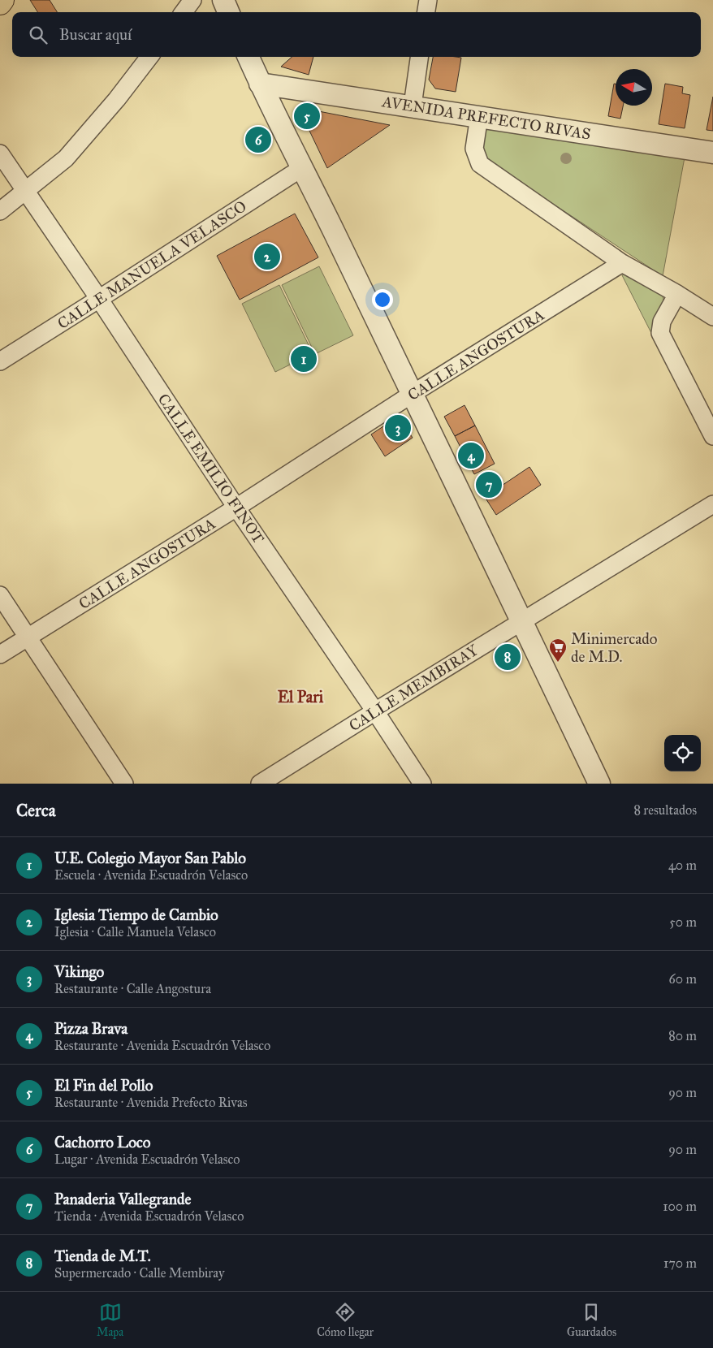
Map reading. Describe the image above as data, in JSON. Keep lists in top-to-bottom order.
{
  "streets": {
    "street": [
      "AVENIDA PREFECTO RIVAS",
      "CALLE MANUELA VELASCO",
      "CALLE ANGOSTURA",
      "CALLE EMILIO FINOT",
      "CALLE MEMBIRAY"
    ]
  },
  "crossings": [
    ["CALLE MANUELA VELASCO", "CALLE EMILIO FINOT"],
    ["CALLE ANGOSTURA", "CALLE EMILIO FINOT"],
    ["CALLE EMILIO FINOT", "CALLE MEMBIRAY"]
  ],
  "districts": ["El Pari"],
  "places": {
    "supermarket": ["Minimercado de M.D."]
  },
  "north": "left",
  "page": {
    "search": "Buscar aquí",
    "pins": [
      "5",
      "6",
      "2",
      "1",
      "3",
      "4",
      "7",
      "8"
    ],
    "heading": ["Cerca", "8 resultados"],
    "list": [
      {
        "mark": "1",
        "name": "U.E. Colegio Mayor San Pablo",
        "note": "Escuela · Avenida Escuadrón Velasco",
        "value": "40 m"
      },
      {
        "mark": "2",
        "name": "Iglesia Tiempo de Cambio",
        "note": "Iglesia · Calle Manuela Velasco",
        "value": "50 m"
      },
      {
        "mark": "3",
        "name": "Vikingo",
        "note": "Restaurante · Calle Angostura",
        "value": "60 m"
      },
      {
        "mark": "4",
        "name": "Pizza Brava",
        "note": "Restaurante · Avenida Escuadrón Velasco",
        "value": "80 m"
      },
      {
        "mark": "5",
        "name": "El Fin del Pollo",
        "note": "Restaurante · Avenida Prefecto Rivas",
        "value": "90 m"
      },
      {
        "mark": "6",
        "name": "Cachorro Loco",
        "note": "Lugar · Avenida Escuadrón Velasco",
        "value": "90 m"
      },
      {
        "mark": "7",
        "name": "Panaderia Vallegrande",
        "note": "Tienda · Avenida Escuadrón Velasco",
        "value": "100 m"
      },
      {
        "mark": "8",
        "name": "Tienda de M.T.",
        "note": "Supermercado · Calle Membiray",
        "value": "170 m"
      }
    ],
    "nav": ["Mapa", "Cómo llegar", "Guardados"]
  }
}
